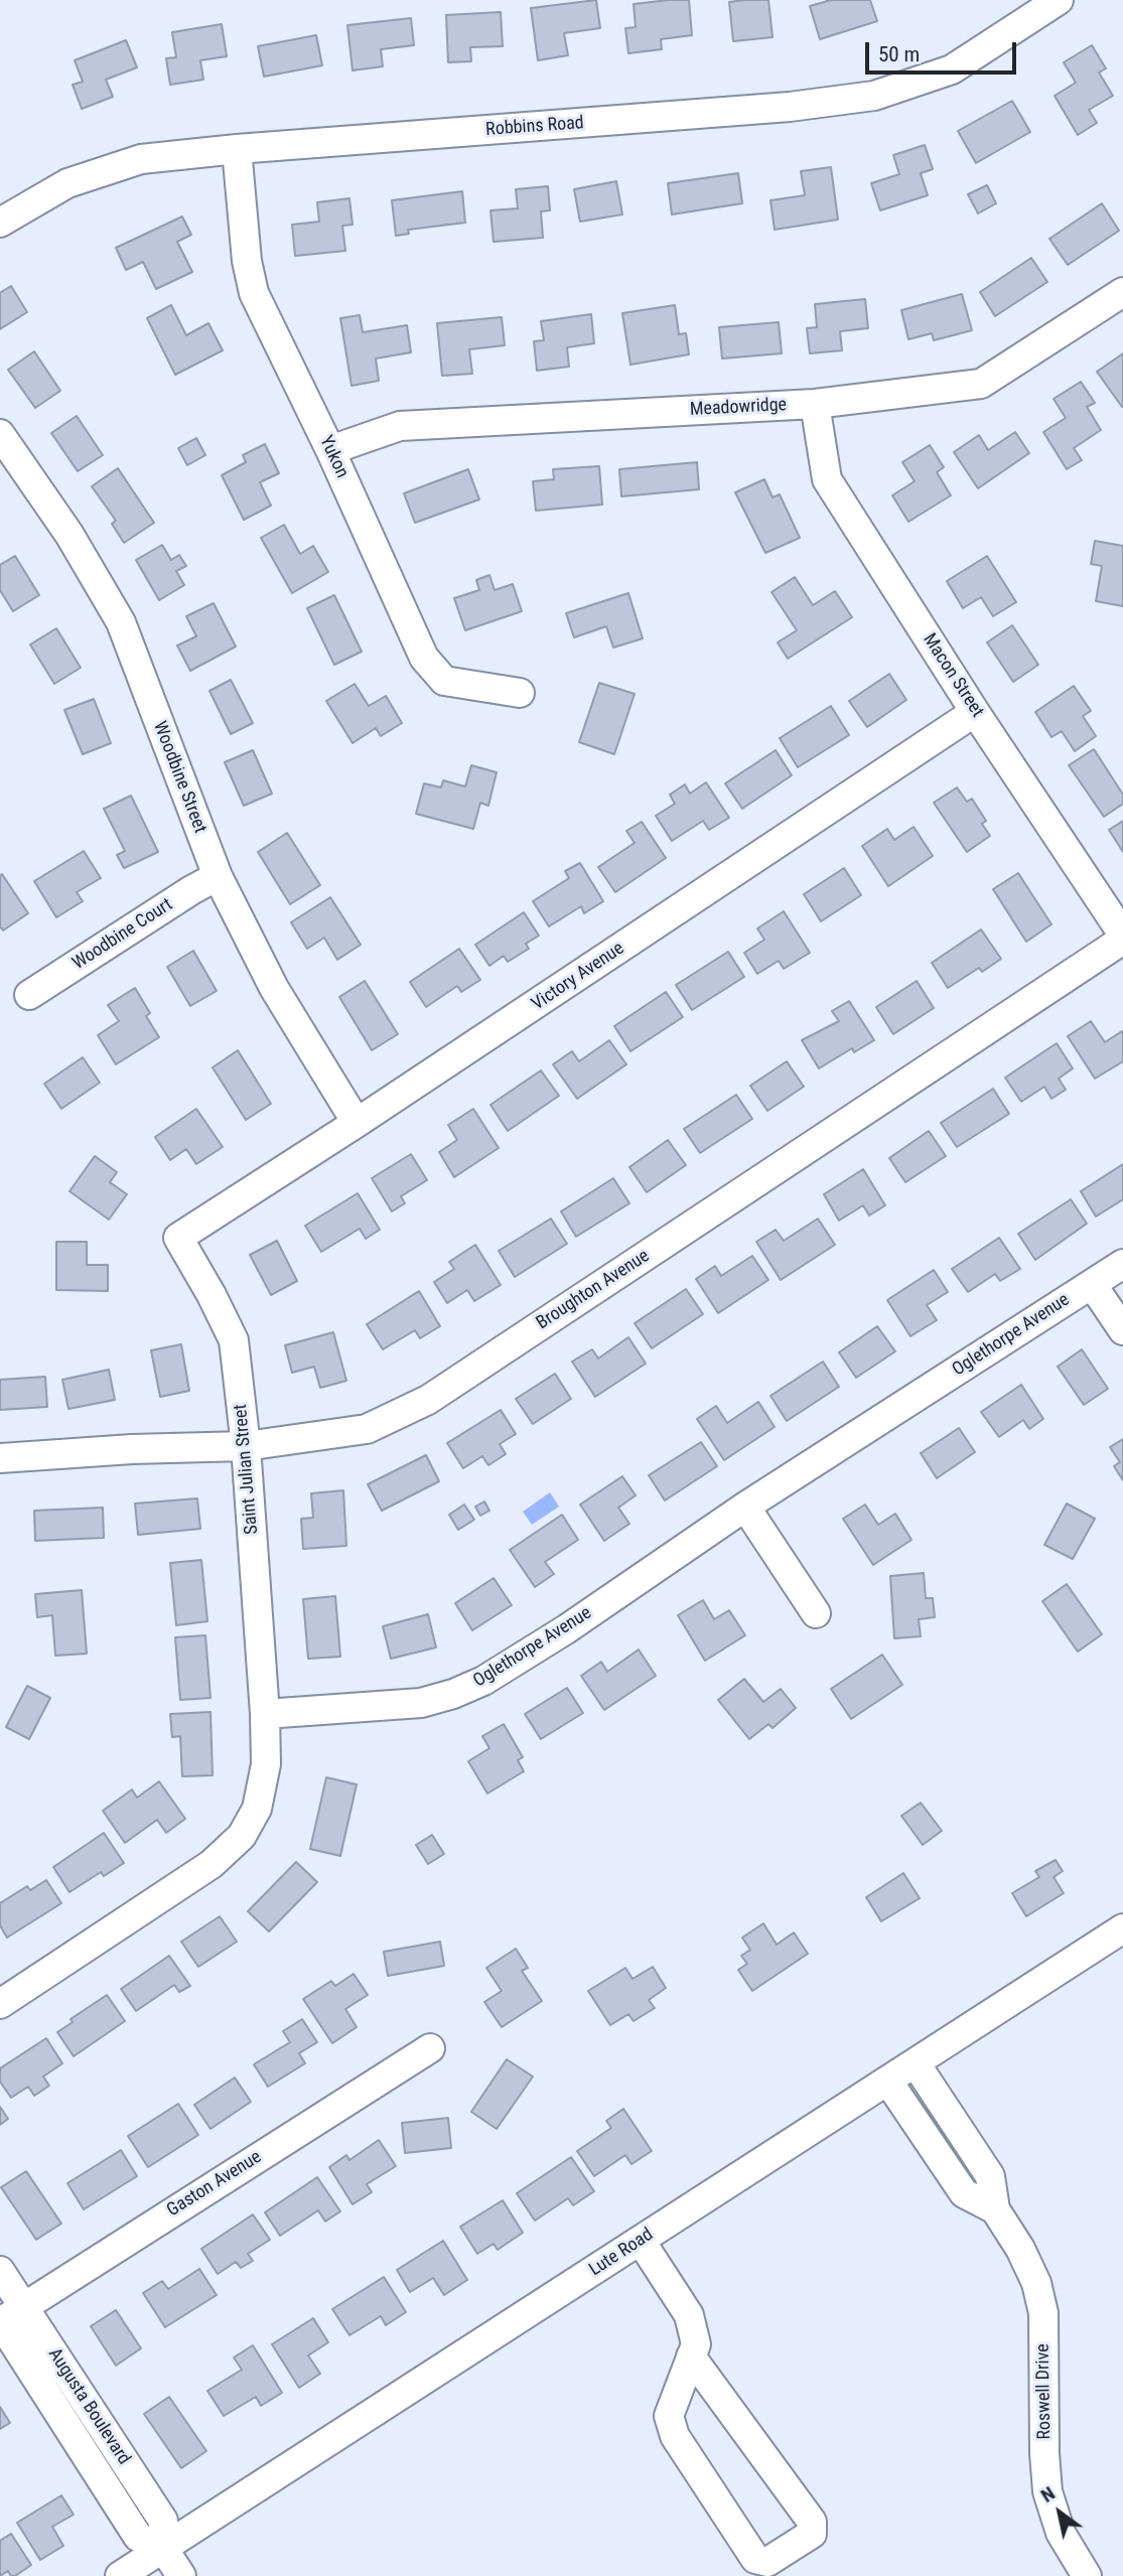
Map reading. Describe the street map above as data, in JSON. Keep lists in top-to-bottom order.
{
  "streets": {
    "street": [
      "Robbins Road",
      "Meadowridge",
      "Yukon",
      "Macon Street",
      "Woodbine Street",
      "Woodbine Court",
      "Victory Avenue",
      "Broughton Avenue",
      "Oglethorpe Avenue",
      "Saint Julian Street",
      "Gaston Avenue",
      "Lute Road",
      "Roswell Drive",
      "Augusta Boulevard"
    ]
  },
  "crossings": [
    ["Robbins Road", "Yukon"],
    ["Meadowridge", "Yukon"],
    ["Meadowridge", "Macon Street"],
    ["Macon Street", "Victory Avenue"],
    ["Woodbine Street", "Woodbine Court"],
    ["Woodbine Street", "Victory Avenue"],
    ["Victory Avenue", "Saint Julian Street"],
    ["Broughton Avenue", "Saint Julian Street"],
    ["Oglethorpe Avenue", "Saint Julian Street"],
    ["Gaston Avenue", "Augusta Boulevard"],
    ["Lute Road", "Roswell Drive"],
    ["Lute Road", "Augusta Boulevard"]
  ],
  "scale_bar": "50 m",
  "north": "top left"
}
